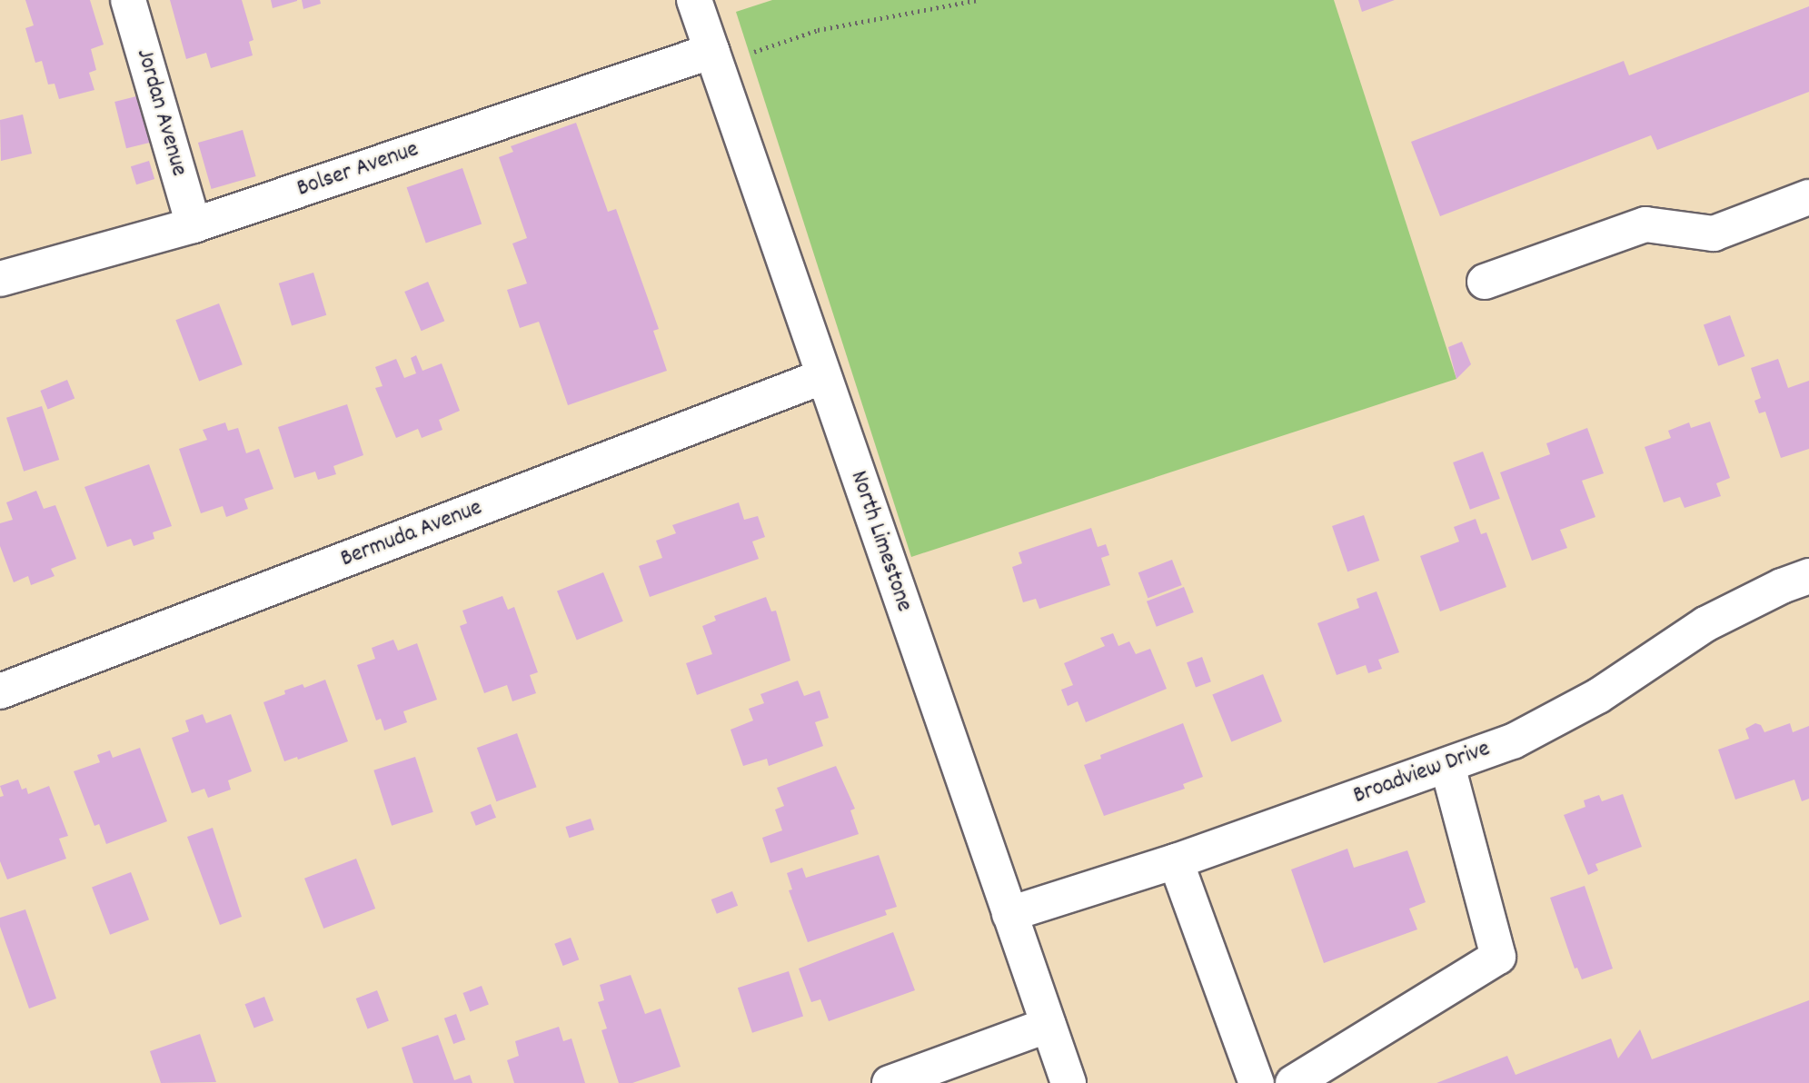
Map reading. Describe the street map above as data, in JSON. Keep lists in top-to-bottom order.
{
  "streets": {
    "street": [
      "Jordan Avenue",
      "Bolser Avenue",
      "Bermuda Avenue",
      "North Limestone",
      "Broadview Drive"
    ]
  },
  "crossings": [
    ["Jordan Avenue", "Bolser Avenue"],
    ["Bolser Avenue", "North Limestone"],
    ["Bermuda Avenue", "North Limestone"],
    ["North Limestone", "Broadview Drive"]
  ]
}
